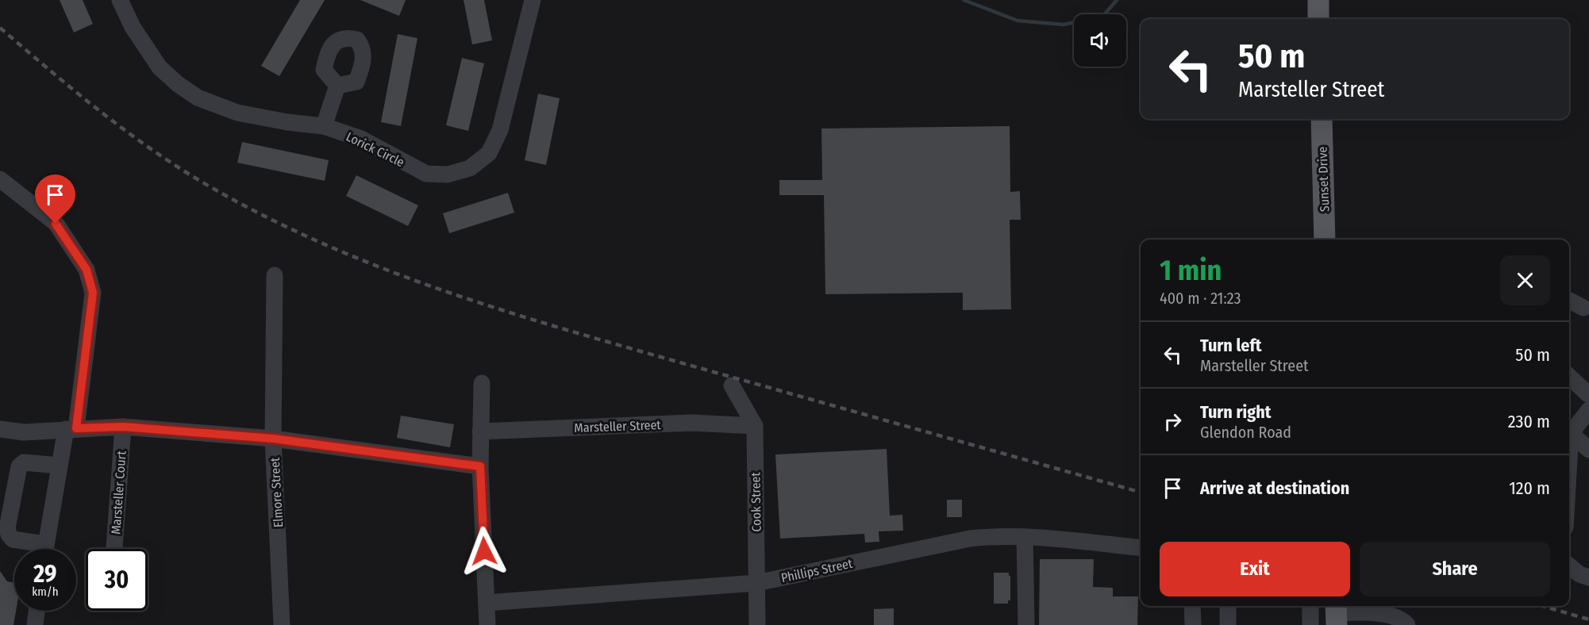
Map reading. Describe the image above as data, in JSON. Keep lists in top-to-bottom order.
{
  "streets": {
    "main road": ["Sunset Drive"],
    "street": [
      "Lorick Circle",
      "Marsteller Street",
      "Marsteller Court",
      "Elmore Street",
      "Cook Street",
      "Phillips Street"
    ]
  },
  "crossings": [
    ["Marsteller Street", "Cook Street"],
    ["Cook Street", "Phillips Street"]
  ],
  "page": {
    "turn": ["50 m", "Marsteller Street"],
    "heading": ["1 min", "400 m · 21:23"],
    "list": [
      {
        "name": "Turn left",
        "note": "Marsteller Street",
        "value": "50 m"
      },
      {
        "name": "Turn right",
        "note": "Glendon Road",
        "value": "230 m"
      },
      {
        "name": "Arrive at destination",
        "value": "120 m"
      }
    ],
    "buttons": ["Exit", "Share"],
    "speed": "29 km/h",
    "limit": "30"
  }
}
